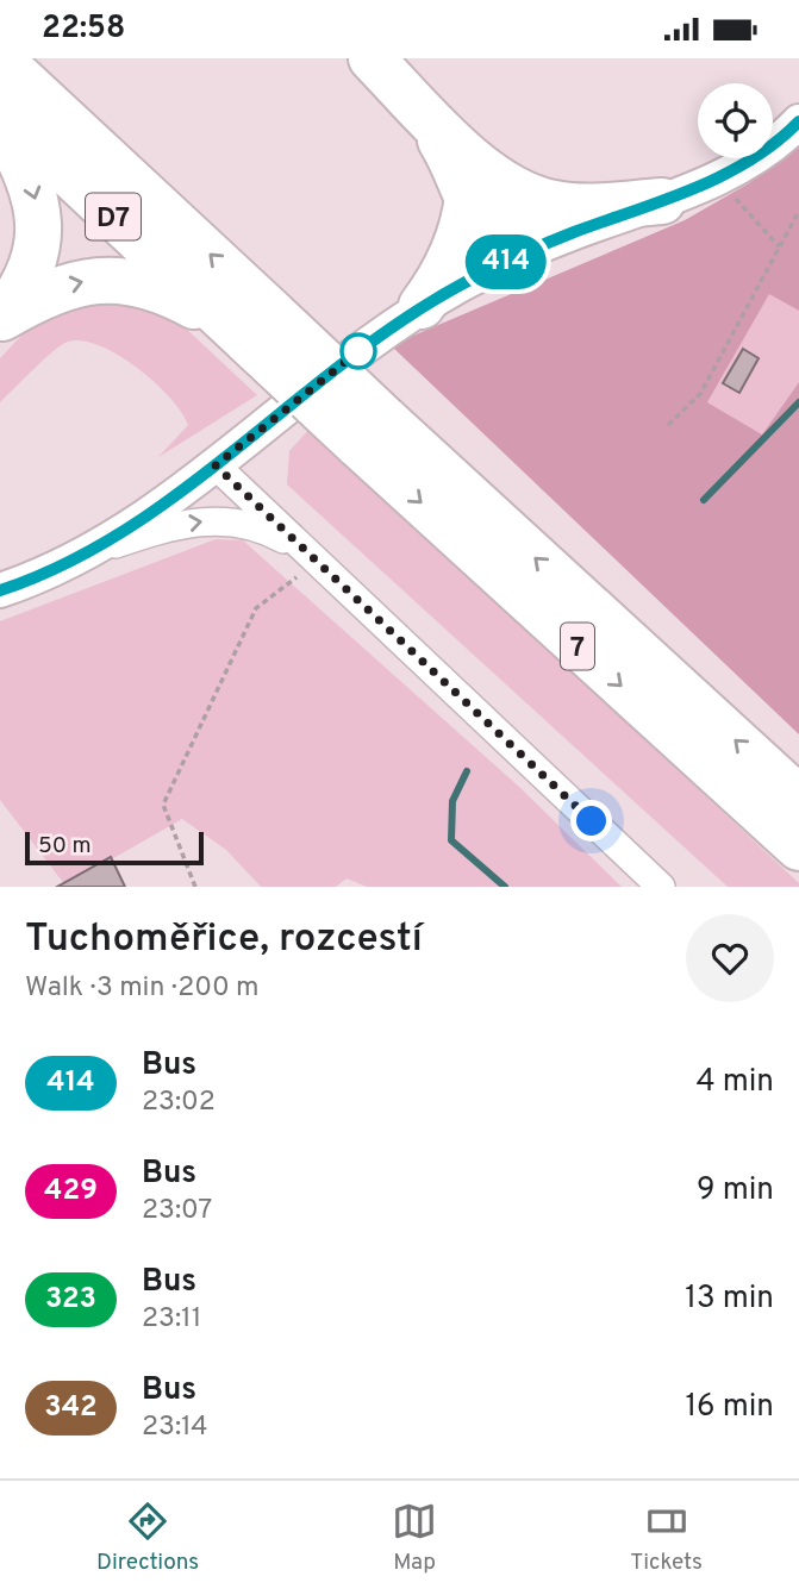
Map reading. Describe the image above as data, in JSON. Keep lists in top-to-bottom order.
{
  "streets": {
    "highway": ["D7", "7"]
  },
  "crossings": [
    ["D7", "7"]
  ],
  "lines": ["bus line 414"],
  "scale_bar": "50 m",
  "page": {
    "status": "22:58",
    "on_map": "414",
    "scale": "50 m",
    "heading": ["Tuchoměřice, rozcestí", "Walk · 3 min · 200 m"],
    "list": [
      {
        "mark": "414",
        "name": "Bus",
        "note": "23:02",
        "value": "4 min"
      },
      {
        "mark": "429",
        "name": "Bus",
        "note": "23:07",
        "value": "9 min"
      },
      {
        "mark": "323",
        "name": "Bus",
        "note": "23:11",
        "value": "13 min"
      },
      {
        "mark": "342",
        "name": "Bus",
        "note": "23:14",
        "value": "16 min"
      }
    ],
    "tabs": ["Directions", "Map", "Tickets"]
  }
}
